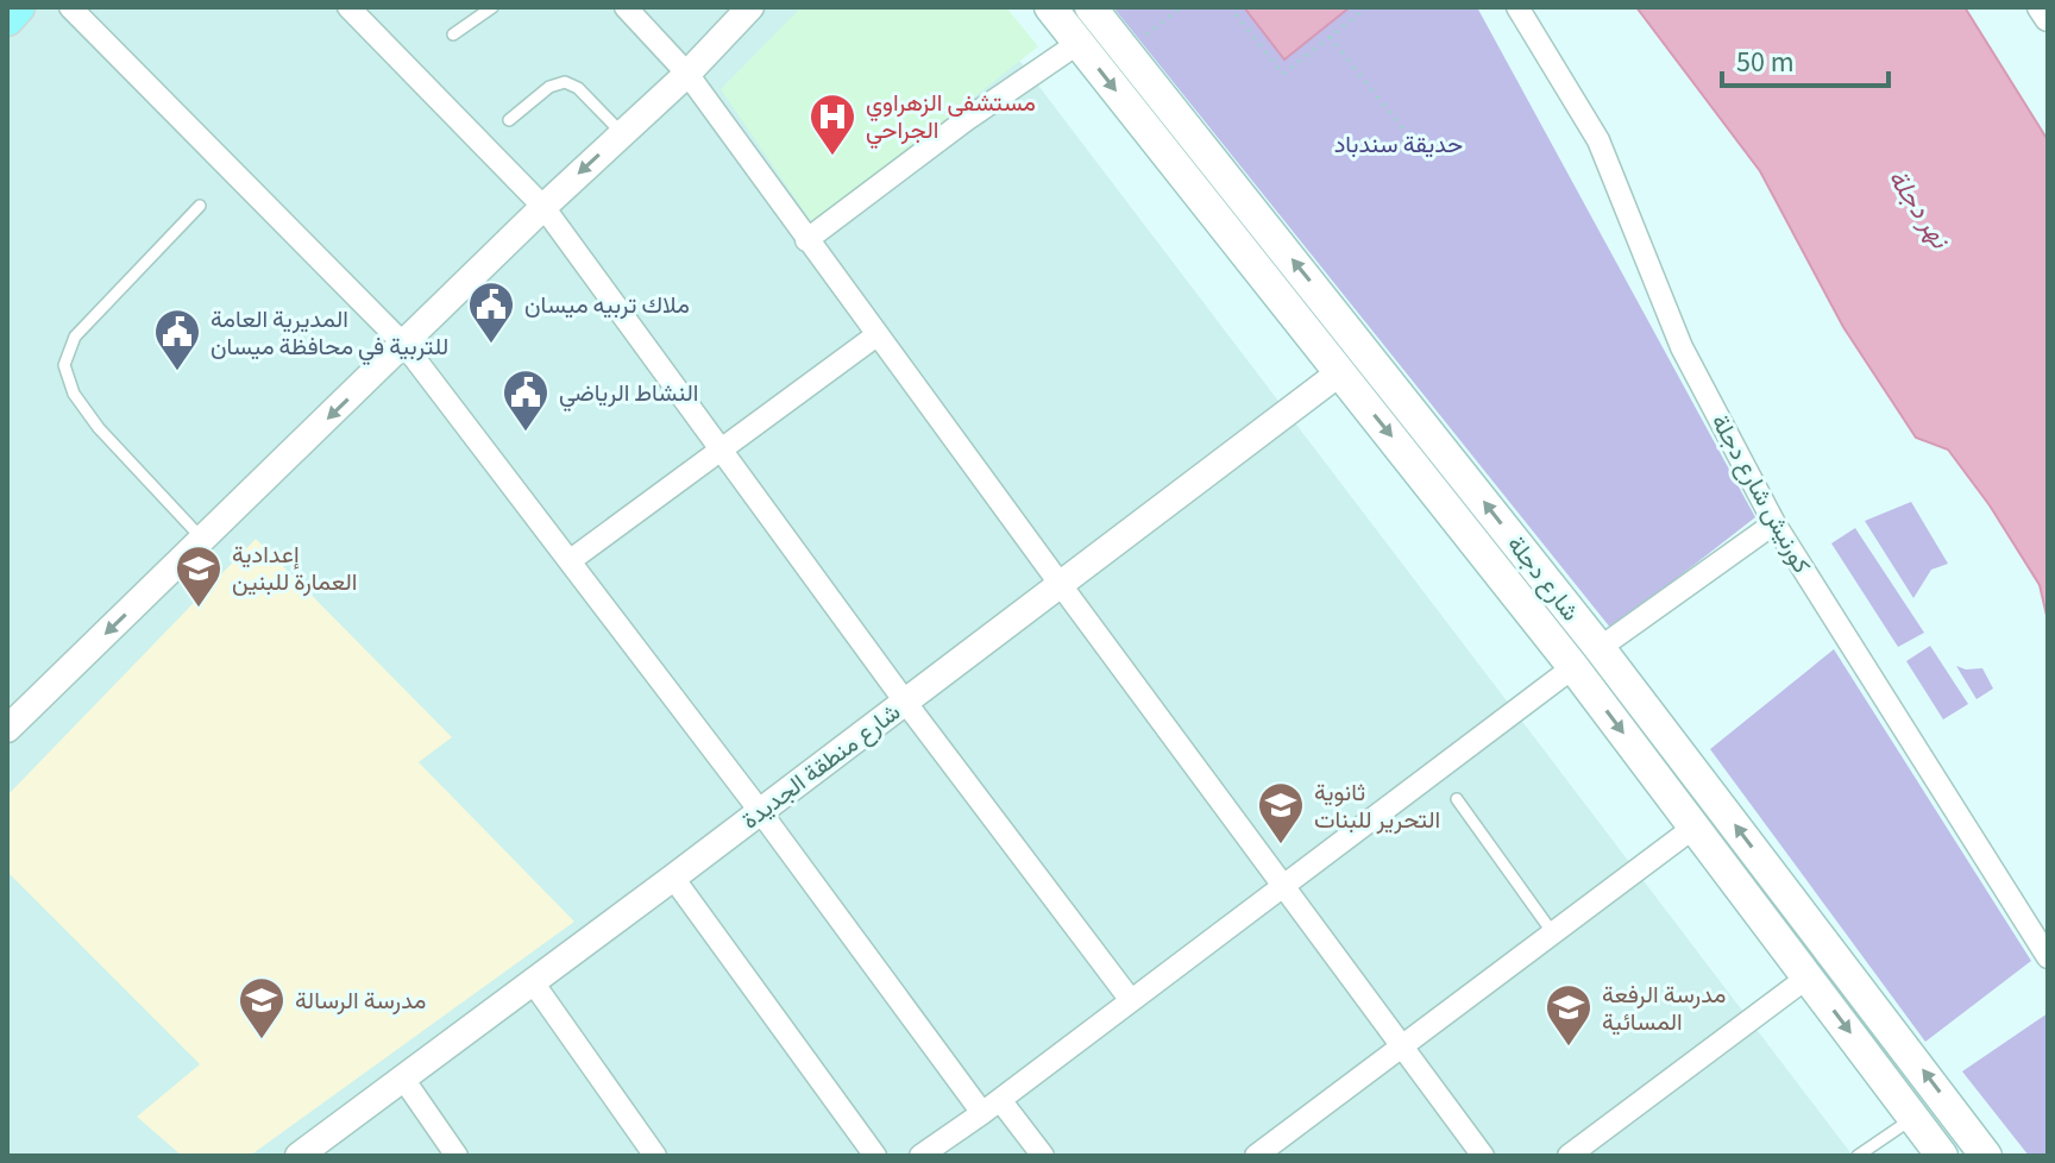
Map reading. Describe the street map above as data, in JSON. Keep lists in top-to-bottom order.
{
  "streets": {
    "main road": ["شارع دجلة"],
    "street": ["كورنيش شارع دجلة", "شارع منطقة الجديدة"]
  },
  "crossings": [
    ["شارع دجلة", "شارع منطقة الجديدة"]
  ],
  "water": ["نهر دجلة"],
  "parks": ["حديقة سندباد"],
  "places": {
    "hospital": ["مستشفى الزهراوي الجراحي"],
    "public building": ["ملاك تربيه ميسان", "المديرية العامة للتربية في محافظة ميسان", "النشاط الرياضي"],
    "school or university": [
      "إعدادية العمارة للبنين",
      "ثانوية التحرير للبنات",
      "مدرسة الرسالة",
      "مدرسة الرفعة المسائية"
    ]
  },
  "scale_bar": "50 m"
}
